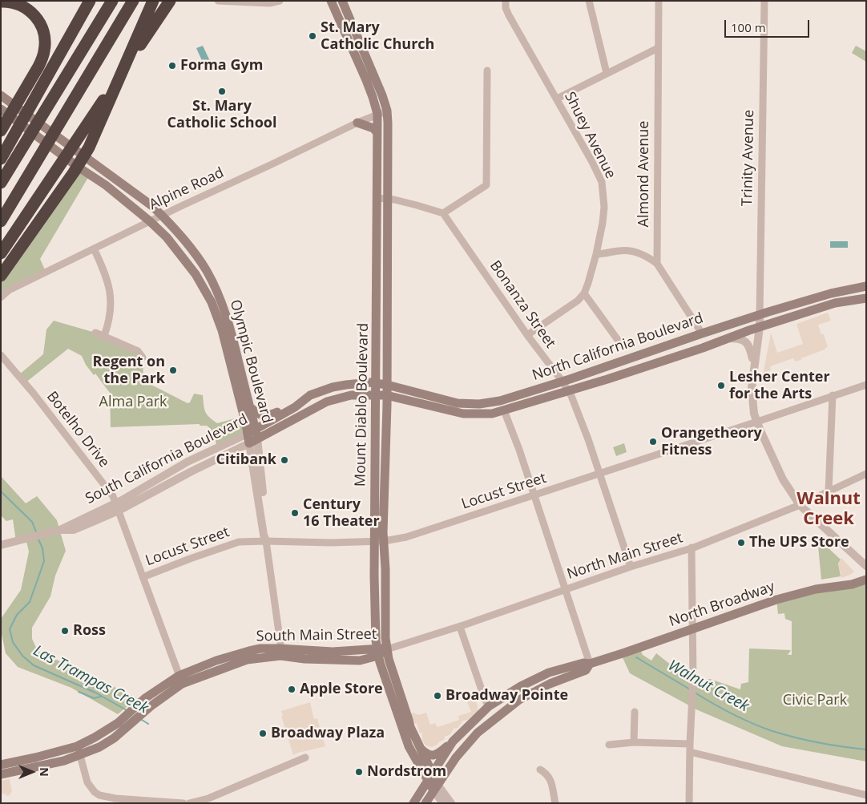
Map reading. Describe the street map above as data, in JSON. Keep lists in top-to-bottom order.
{
  "streets": {
    "main road": [
      "North California Boulevard",
      "Olympic Boulevard",
      "Mount Diablo Boulevard",
      "South California Boulevard",
      "North Broadway",
      "South Main Street"
    ],
    "street": [
      "Shuey Avenue",
      "Trinity Avenue",
      "Almond Avenue",
      "Alpine Road",
      "Bonanza Street",
      "Botelho Drive",
      "Locust Street",
      "North Main Street"
    ]
  },
  "crossings": [
    ["Trinity Avenue", "North California Boulevard"],
    ["Alpine Road", "Olympic Boulevard"],
    ["Alpine Road", "Mount Diablo Boulevard"],
    ["Bonanza Street", "North California Boulevard"],
    ["Bonanza Street", "Locust Street"],
    ["Bonanza Street", "North Main Street"],
    ["North California Boulevard", "Mount Diablo Boulevard"],
    ["North California Boulevard", "South California Boulevard"],
    ["Olympic Boulevard", "South California Boulevard"],
    ["Olympic Boulevard", "Locust Street"],
    ["Olympic Boulevard", "South Main Street"],
    ["Mount Diablo Boulevard", "South California Boulevard"],
    ["Mount Diablo Boulevard", "Locust Street"],
    ["Mount Diablo Boulevard", "North Main Street"],
    ["Mount Diablo Boulevard", "North Broadway"],
    ["Mount Diablo Boulevard", "South Main Street"],
    ["Botelho Drive", "South California Boulevard"],
    ["Botelho Drive", "Locust Street"],
    ["Botelho Drive", "South Main Street"],
    ["North Main Street", "South Main Street"]
  ],
  "districts": ["Walnut Creek"],
  "water": ["Las Trampas Creek", "Walnut Creek"],
  "parks": ["Alma Park", "Civic Park"],
  "places": [
    "St. Mary Catholic Church",
    "Forma Gym",
    "St. Mary Catholic School",
    "Regent on the Park",
    "Lesher Center for the Arts",
    "Orangetheory Fitness",
    "Citibank",
    "Century 16 Theater",
    "The UPS Store",
    "Ross",
    "Apple Store",
    "Broadway Pointe",
    "Broadway Plaza",
    "Nordstrom"
  ],
  "scale_bar": "100 m",
  "north": "right"
}
